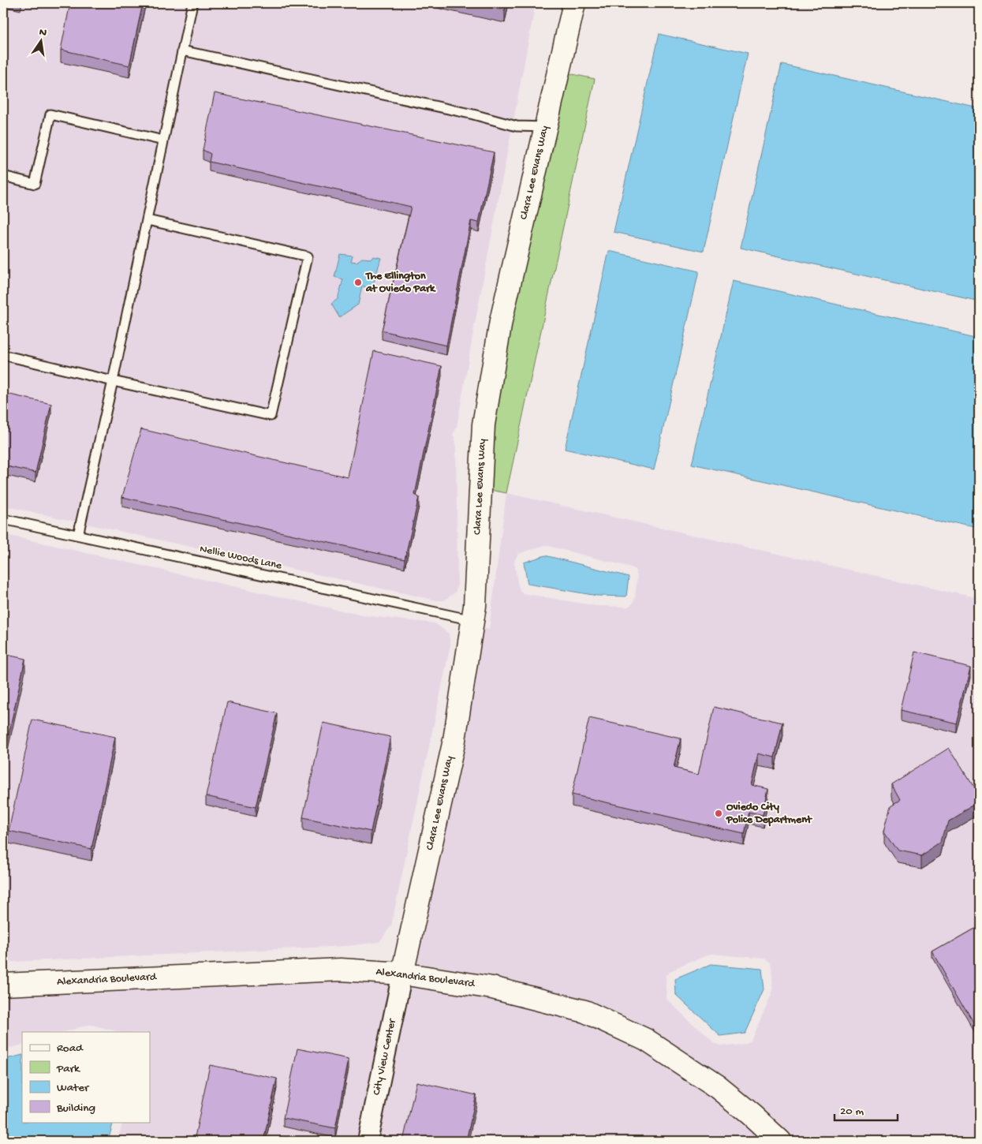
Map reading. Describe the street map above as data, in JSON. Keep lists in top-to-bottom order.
{
  "streets": {
    "street": ["Clara Lee Evans Way", "Alexandria Boulevard", "City View Center"],
    "lane": ["Nellie Woods Lane"]
  },
  "crossings": [
    ["Clara Lee Evans Way", "Nellie Woods Lane"],
    ["Clara Lee Evans Way", "Alexandria Boulevard"],
    ["Clara Lee Evans Way", "City View Center"],
    ["Alexandria Boulevard", "City View Center"]
  ],
  "places": ["The Ellington at Oviedo Park", "Oviedo City Police Department"],
  "legend": [
    "Road",
    "Park",
    "Water",
    "Building"
  ],
  "scale_bar": "20 m",
  "north": "top"
}
